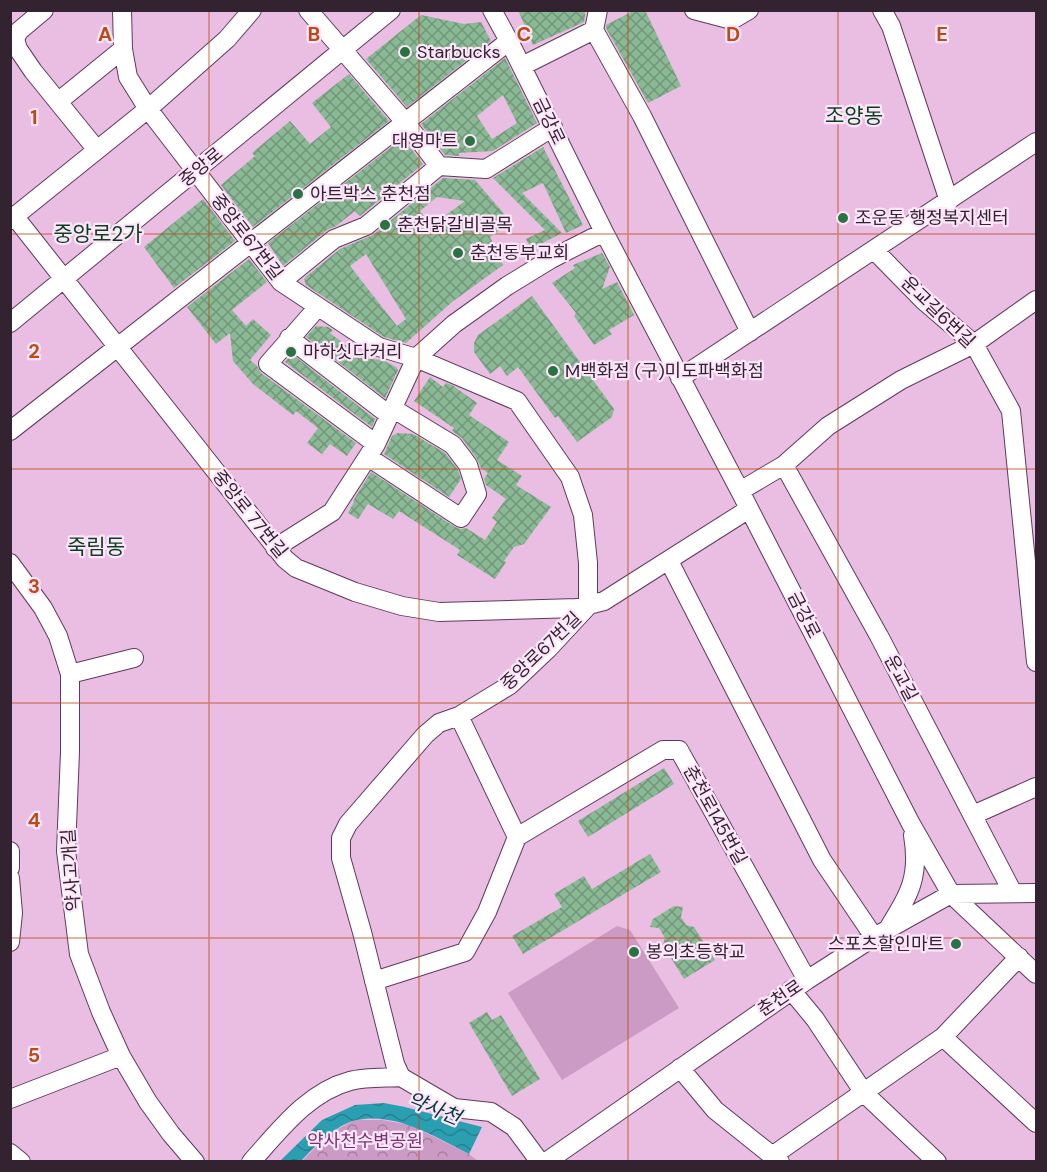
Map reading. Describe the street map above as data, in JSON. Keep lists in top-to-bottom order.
{
  "streets": {
    "street": [
      "금강로",
      "중앙로",
      "중앙로67번길",
      "운교길6번길",
      "중앙로 77번길",
      "운교길",
      "춘천로145번길",
      "약사고개길",
      "춘천로"
    ]
  },
  "crossings": [
    ["금강로", "춘천로"],
    ["중앙로", "중앙로67번길"],
    ["중앙로", "중앙로 77번길"],
    ["중앙로67번길", "중앙로 77번길"],
    ["운교길", "춘천로"],
    ["춘천로145번길", "춘천로"]
  ],
  "districts": ["조양동", "중앙로2가", "죽림동"],
  "water": ["약사천"],
  "parks": ["약사천수변공원"],
  "places": [
    "Starbucks",
    "대영마트",
    "아트박스 춘천점",
    "조운동 행정복지센터",
    "춘천닭갈비골목",
    "춘천동부교회",
    "마하싯다커리",
    "M백화점 (구)미도파백화점",
    "스포츠할인마트",
    "봉의초등학교"
  ],
  "grid": {
    "columns": [
      "A",
      "B",
      "C",
      "D",
      "E"
    ],
    "rows": [
      "1",
      "2",
      "3",
      "4",
      "5"
    ]
  }
}
